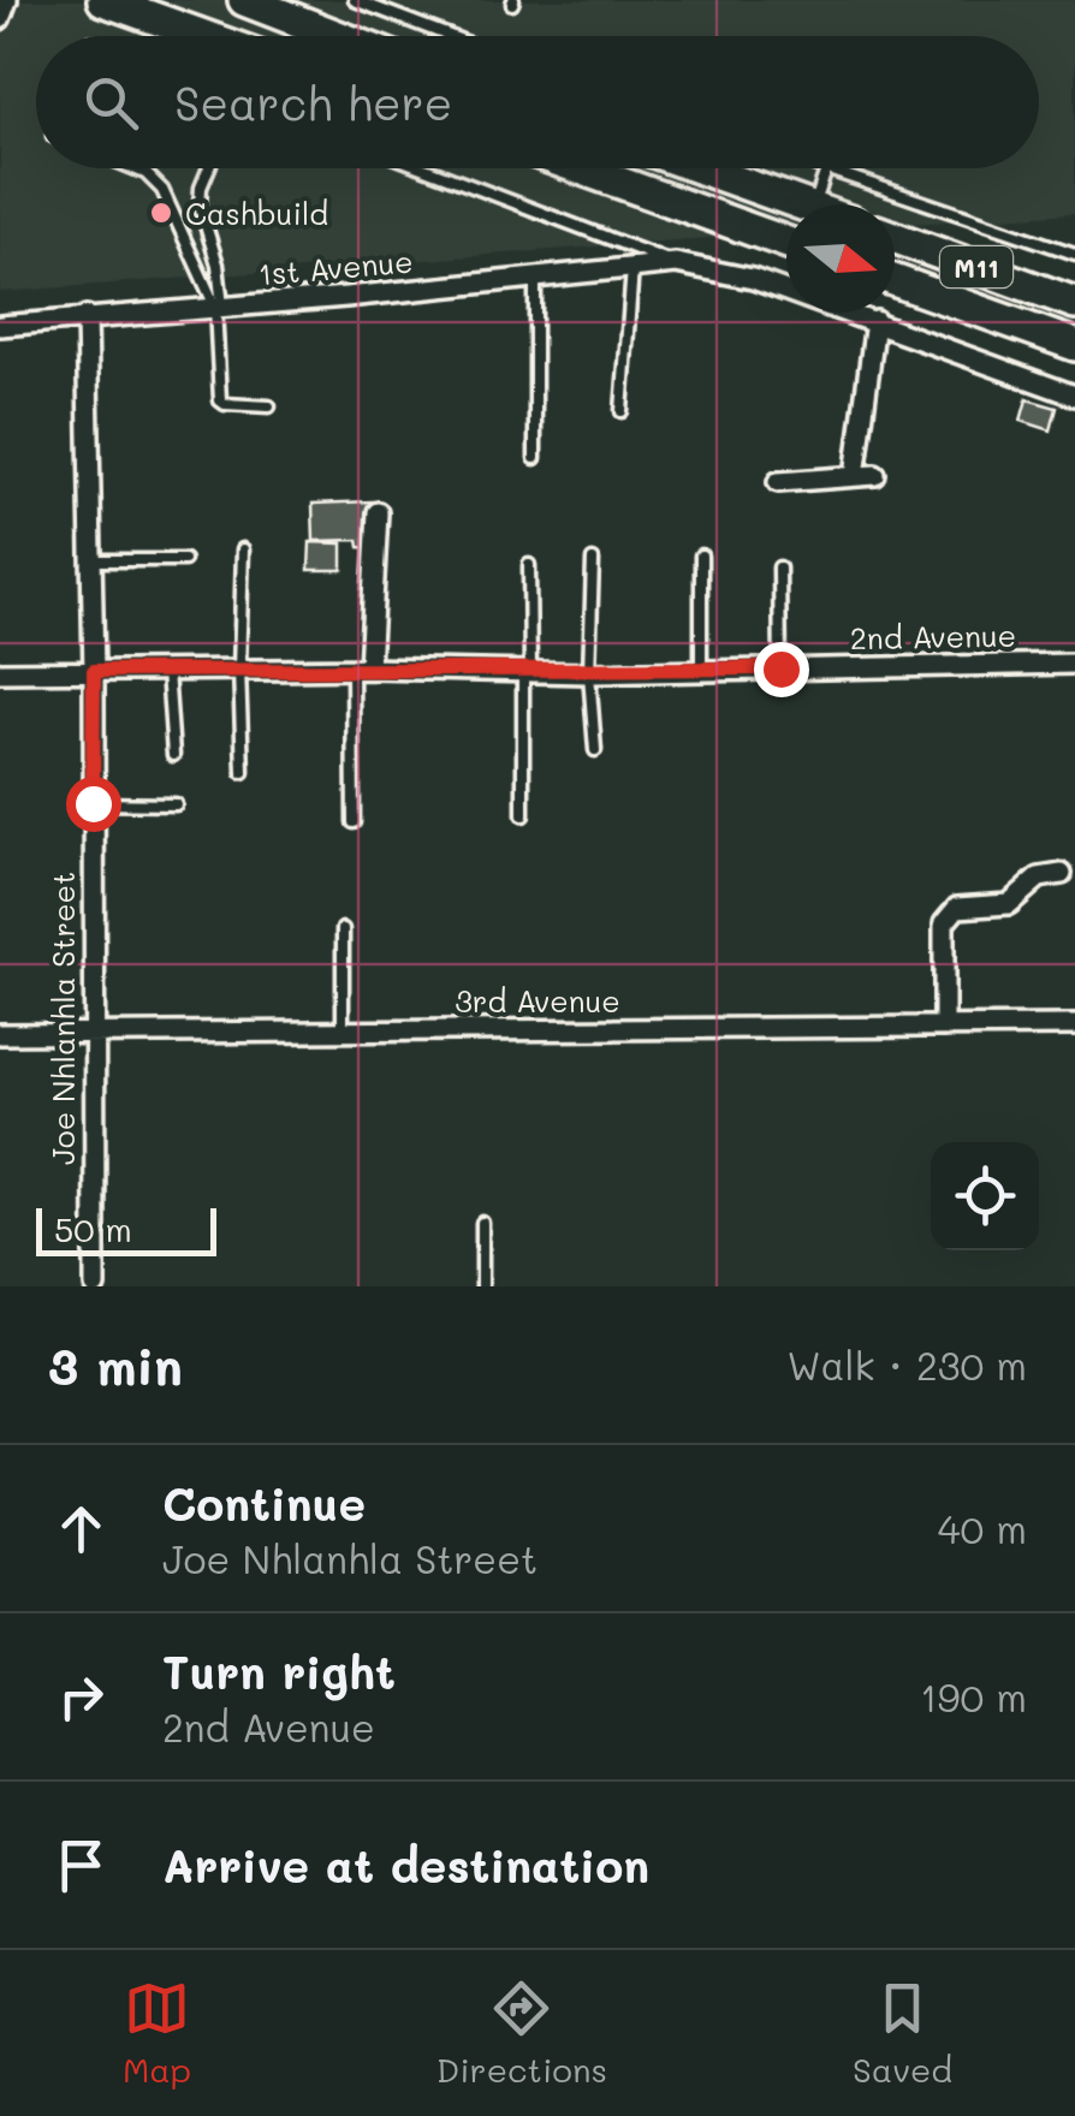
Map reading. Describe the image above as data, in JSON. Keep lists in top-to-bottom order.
{
  "streets": {
    "main road": ["M11"],
    "street": [
      "1st Avenue",
      "2nd Avenue",
      "3rd Avenue",
      "Joe Nhlanhla Street"
    ]
  },
  "crossings": [
    ["1st Avenue", "Joe Nhlanhla Street"],
    ["2nd Avenue", "Joe Nhlanhla Street"],
    ["3rd Avenue", "Joe Nhlanhla Street"]
  ],
  "places": ["Cashbuild"],
  "scale_bar": "50 m",
  "north": "right",
  "page": {
    "search": "Search here",
    "scale": "50 m",
    "heading": ["3 min", "Walk · 230 m"],
    "list": [
      ["Continue", "Joe Nhlanhla Street", "40 m"],
      ["Turn right", "2nd Avenue", "190 m"],
      "Arrive at destination"
    ],
    "nav": ["Map", "Directions", "Saved"]
  }
}
